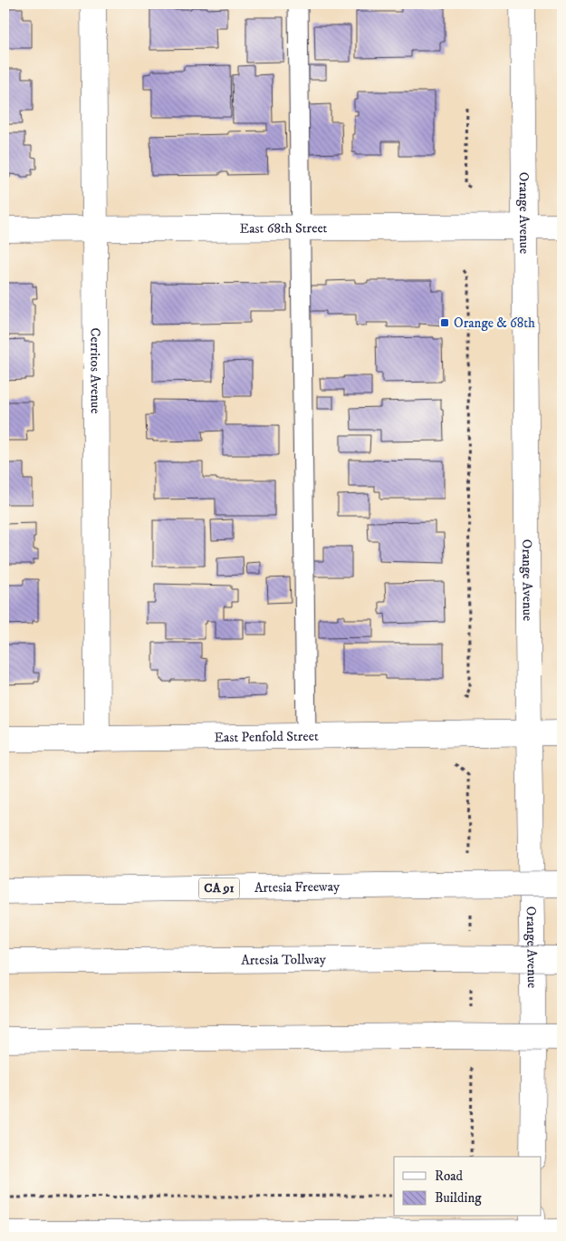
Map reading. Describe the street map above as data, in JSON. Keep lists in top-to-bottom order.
{
  "streets": {
    "main road": [
      "Orange Avenue",
      "East 68th Street",
      "Cerritos Avenue",
      "East Penfold Street",
      "Artesia Freeway",
      "CA 91",
      "Artesia Tollway"
    ]
  },
  "crossings": [
    ["Orange Avenue", "East 68th Street"],
    ["Orange Avenue", "East Penfold Street"],
    ["East 68th Street", "Cerritos Avenue"],
    ["Cerritos Avenue", "East Penfold Street"]
  ],
  "places": {
    "transit": ["Orange & 68th"]
  },
  "legend": ["Road", "Building"]
}
